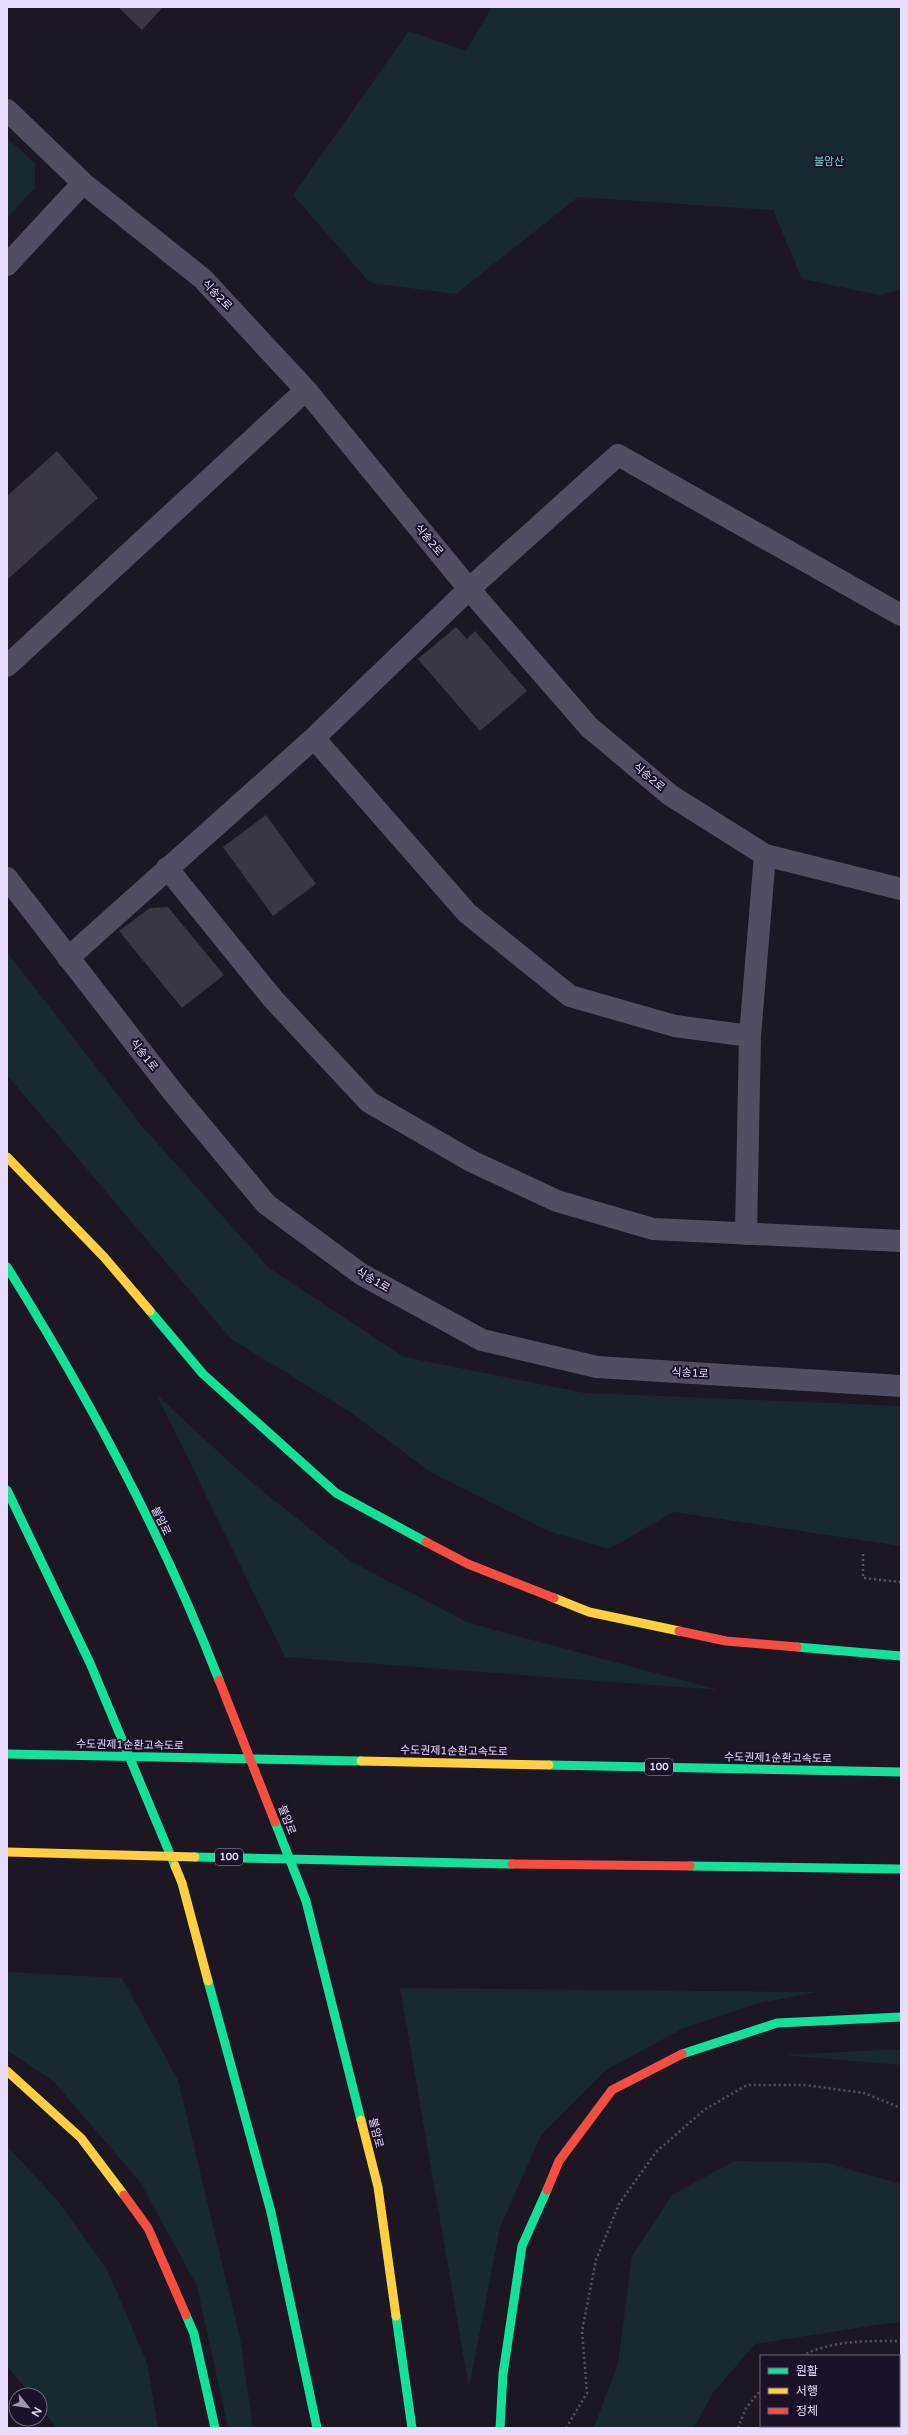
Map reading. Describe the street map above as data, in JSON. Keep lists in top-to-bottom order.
{
  "streets": {
    "main road": ["불암로", "수도권제1순환고속도로", "100"],
    "street": ["식송2로", "식송1로"]
  },
  "parks": ["불암산"],
  "legend": ["원활", "서행", "정체"],
  "north": "bottom right"
}
